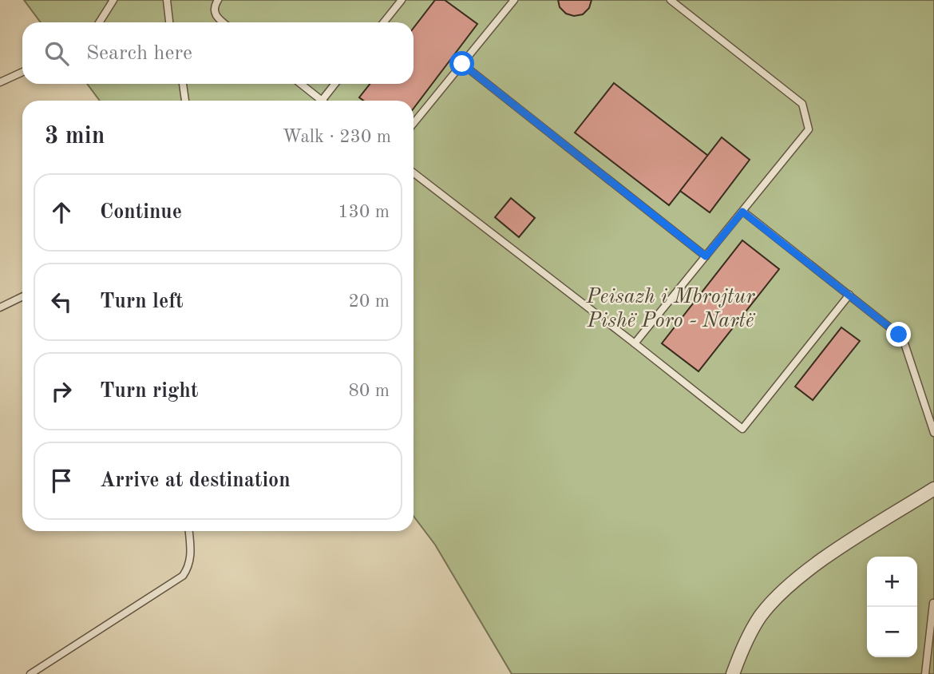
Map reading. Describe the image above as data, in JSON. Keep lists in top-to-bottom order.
{
  "parks": ["Peisazh i Mbrojtur Pishë Poro - Nartë"],
  "page": {
    "search": "Search here",
    "heading": ["3 min", "Walk · 230 m"],
    "list": [
      ["Continue", "130 m"],
      ["Turn left", "20 m"],
      ["Turn right", "80 m"],
      "Arrive at destination"
    ],
    "map_buttons": ["+", "−"]
  }
}
